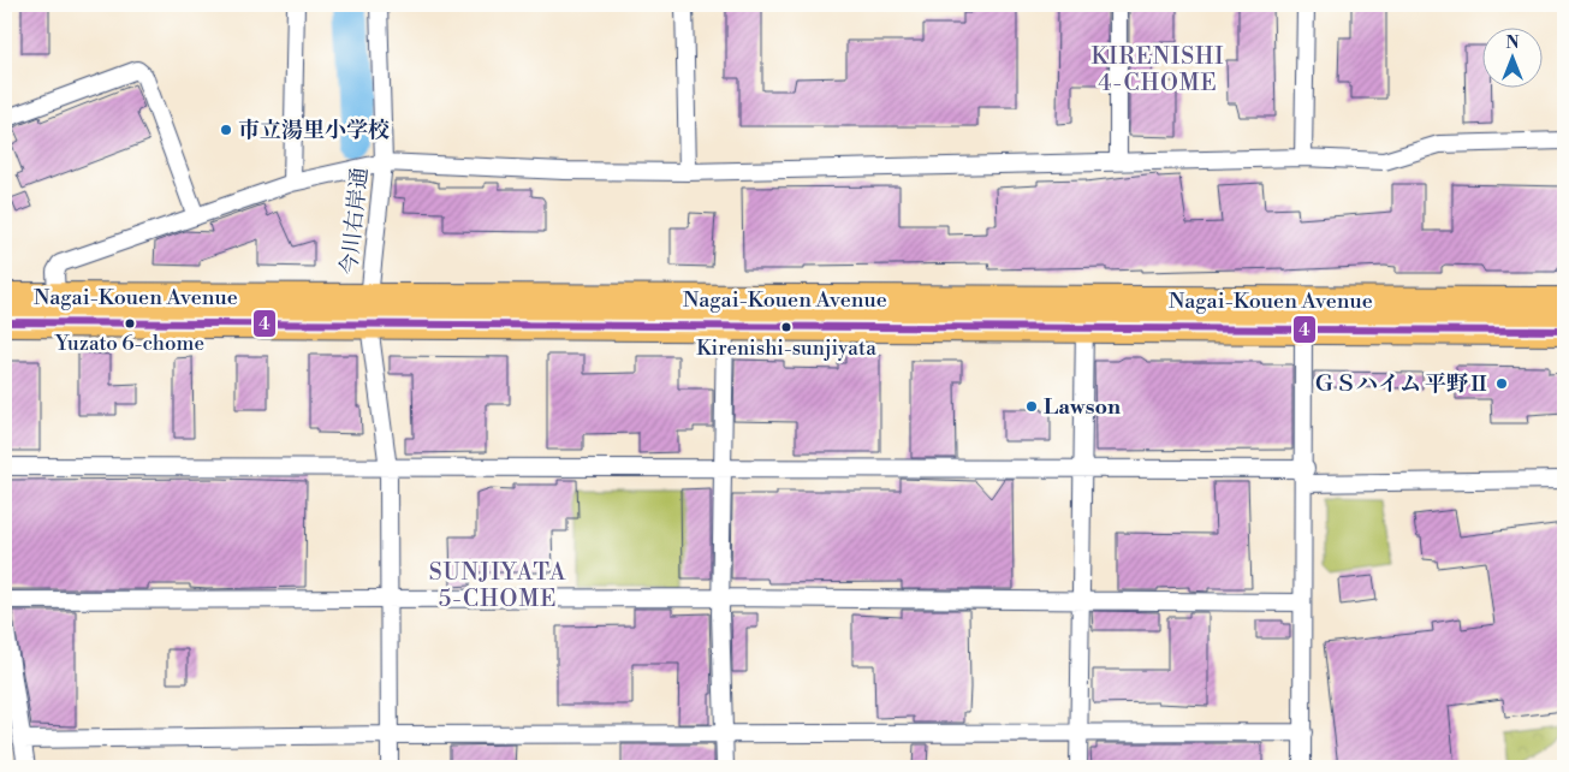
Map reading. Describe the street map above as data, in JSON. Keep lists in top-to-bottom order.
{
  "streets": {
    "highway": ["Nagai-Kouen Avenue"],
    "street": ["今川右岸通"]
  },
  "crossings": [
    ["今川右岸通", "Nagai-Kouen Avenue"]
  ],
  "districts": ["KIRENISHI 4-CHOME", "SUNJIYATA 5-CHOME"],
  "places": [
    "市立湯里小学校",
    "Yuzato 6-chome",
    "Kirenishi-sunjiyata",
    "ＧＳハイム 平野Ⅱ",
    "Lawson"
  ],
  "lines": ["transit line 4"],
  "north": "top"
}
